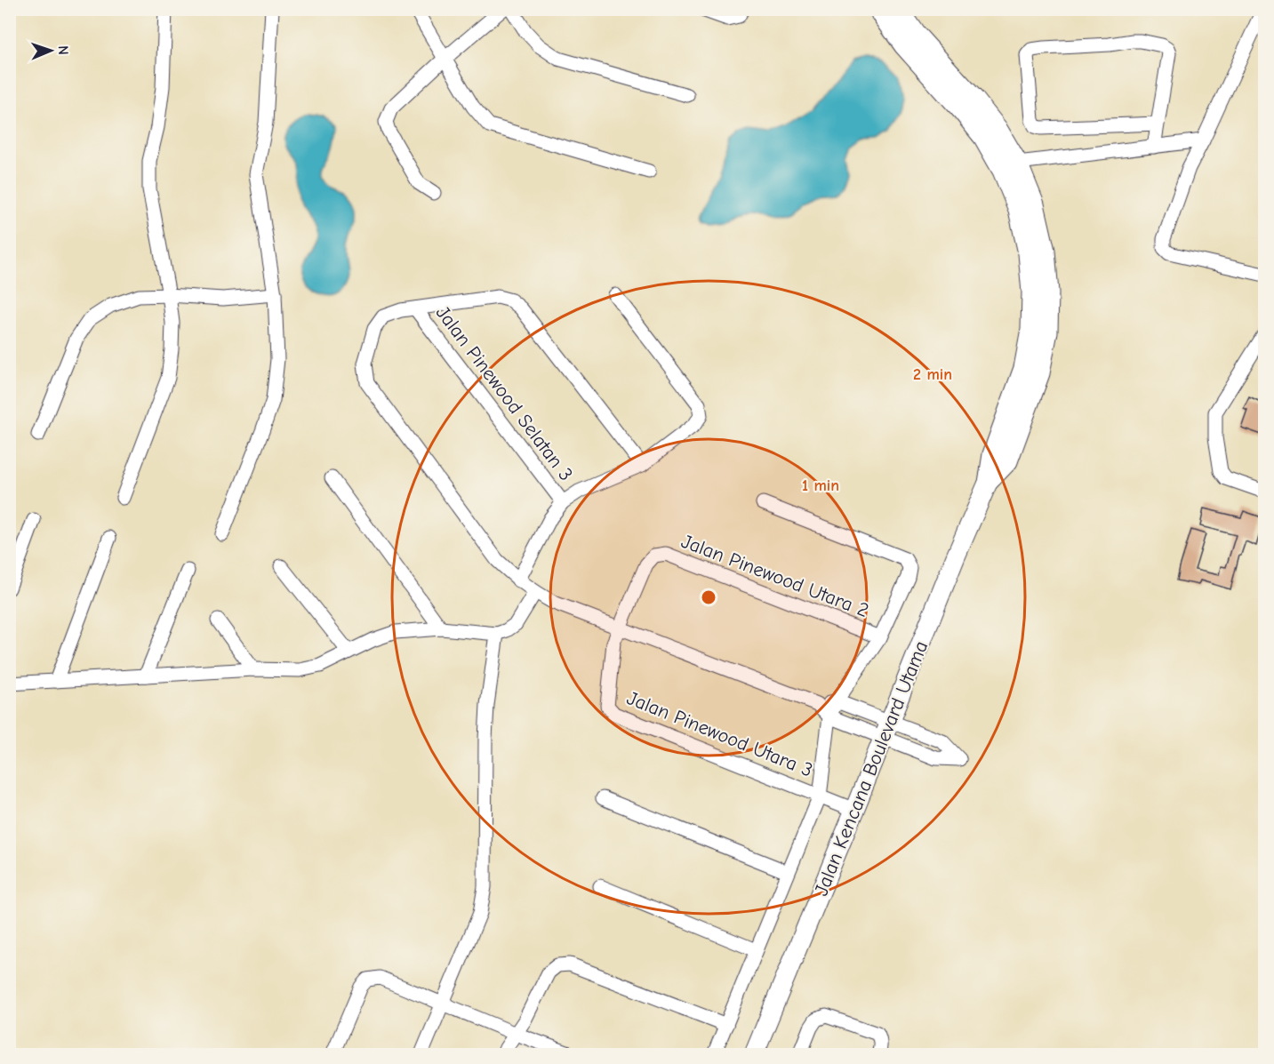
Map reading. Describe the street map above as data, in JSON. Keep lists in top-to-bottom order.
{
  "streets": {
    "street": [
      "Jalan Pinewood Selatan 3",
      "Jalan Pinewood Utara 2",
      "Jalan Pinewood Utara 3",
      "Jalan Kencana Boulevard Utama"
    ]
  },
  "crossings": [
    ["Jalan Pinewood Utara 2", "Jalan Pinewood Utara 3"],
    ["Jalan Pinewood Utara 3", "Jalan Kencana Boulevard Utama"]
  ],
  "north": "right",
  "rings": ["2 min", "1 min"]
}
